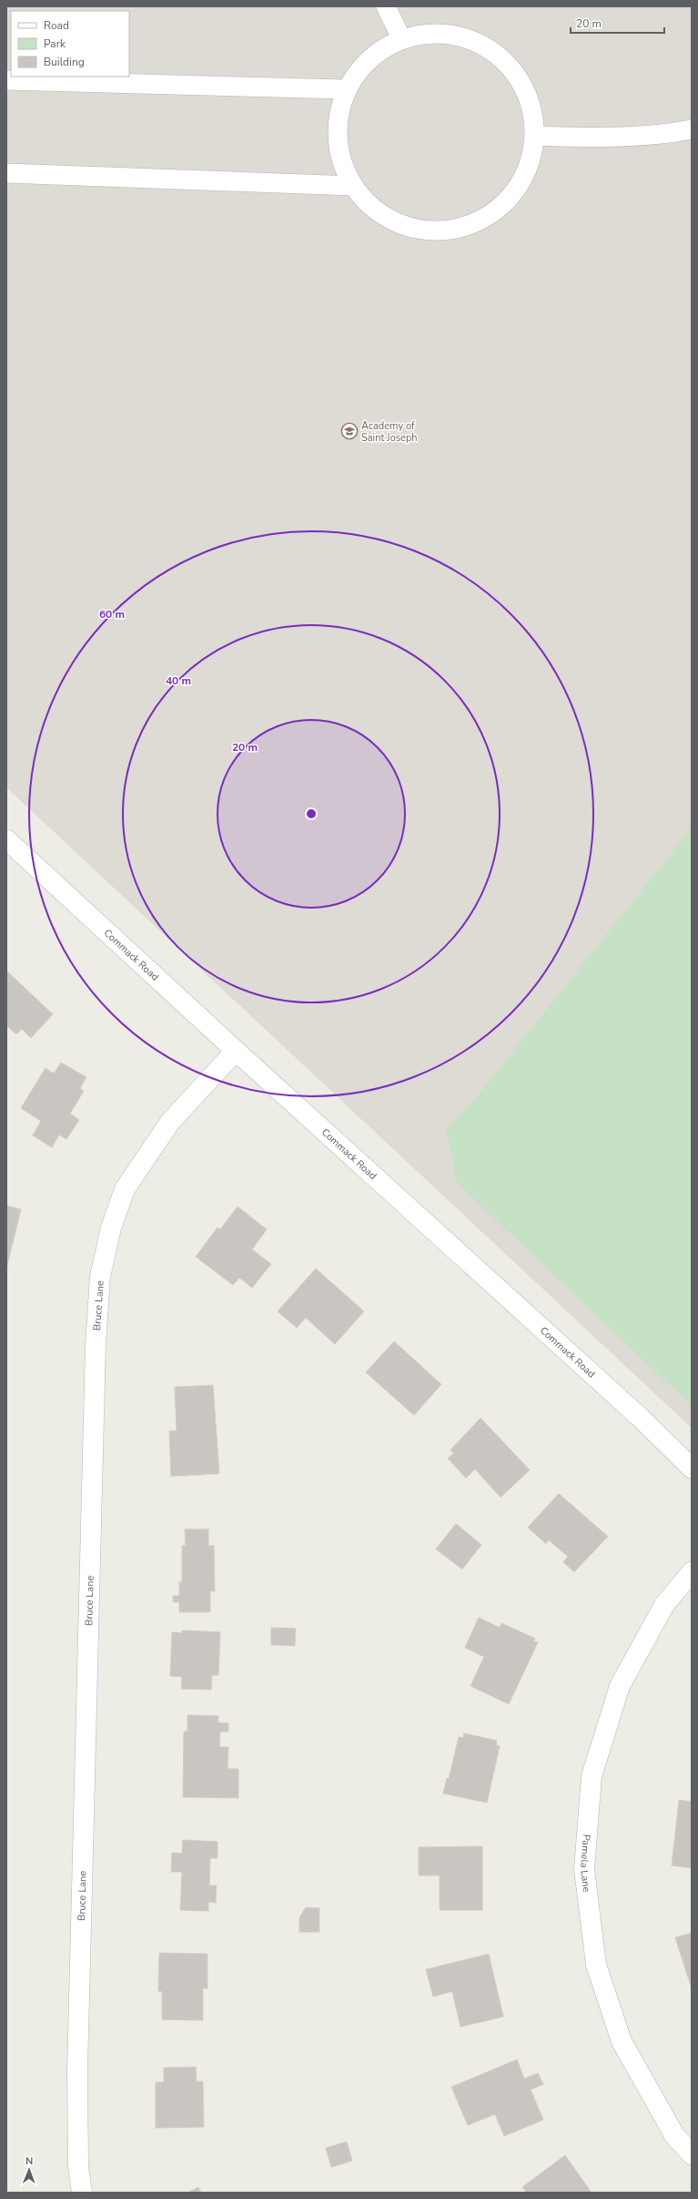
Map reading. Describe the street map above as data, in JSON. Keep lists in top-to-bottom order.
{
  "streets": {
    "street": ["Commack Road", "Bruce Lane", "Pamela Lane"]
  },
  "crossings": [
    ["Commack Road", "Bruce Lane"]
  ],
  "places": {
    "school or university": ["Academy of Saint Joseph"]
  },
  "legend": ["Road", "Park", "Building"],
  "scale_bar": "20 m",
  "north": "top",
  "rings": ["60 m", "40 m", "20 m"]
}
